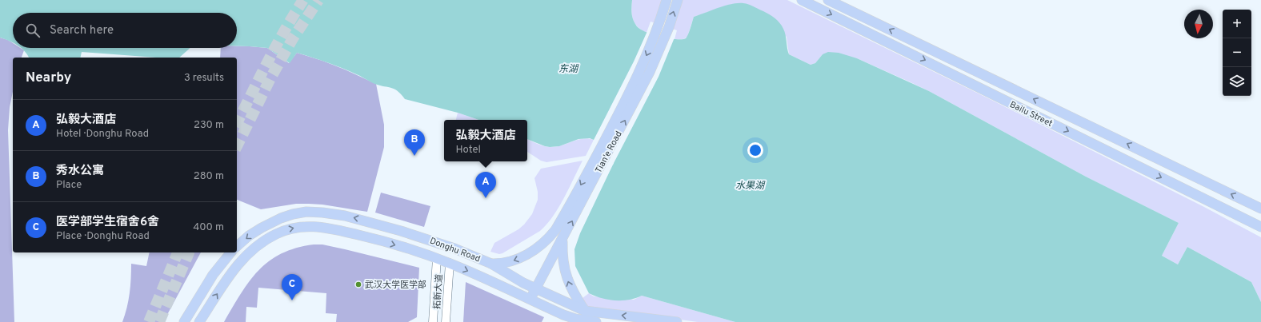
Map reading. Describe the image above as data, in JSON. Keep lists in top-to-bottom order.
{
  "streets": {
    "main road": ["Bailu Street", "Tian'e Road", "Donghu Road"],
    "street": ["拓新大道"]
  },
  "crossings": [
    ["Tian'e Road", "Donghu Road"],
    ["Donghu Road", "拓新大道"]
  ],
  "water": ["东湖", "水果湖"],
  "places": ["武汉大学医学部"],
  "north": "bottom",
  "page": {
    "map_buttons": ["+", "−"],
    "search": "Search here",
    "heading": ["Nearby", "3 results"],
    "list": [
      {
        "mark": "A",
        "name": "弘毅大酒店",
        "note": "Hotel · Donghu Road",
        "value": "230 m"
      },
      {
        "mark": "B",
        "name": "秀水公寓",
        "note": "Place",
        "value": "280 m"
      },
      {
        "mark": "C",
        "name": "医学部学生宿舍6舍",
        "note": "Place · Donghu Road",
        "value": "400 m"
      }
    ],
    "popup": ["弘毅大酒店", "Hotel"],
    "pins": ["B", "A", "C"]
  }
}
